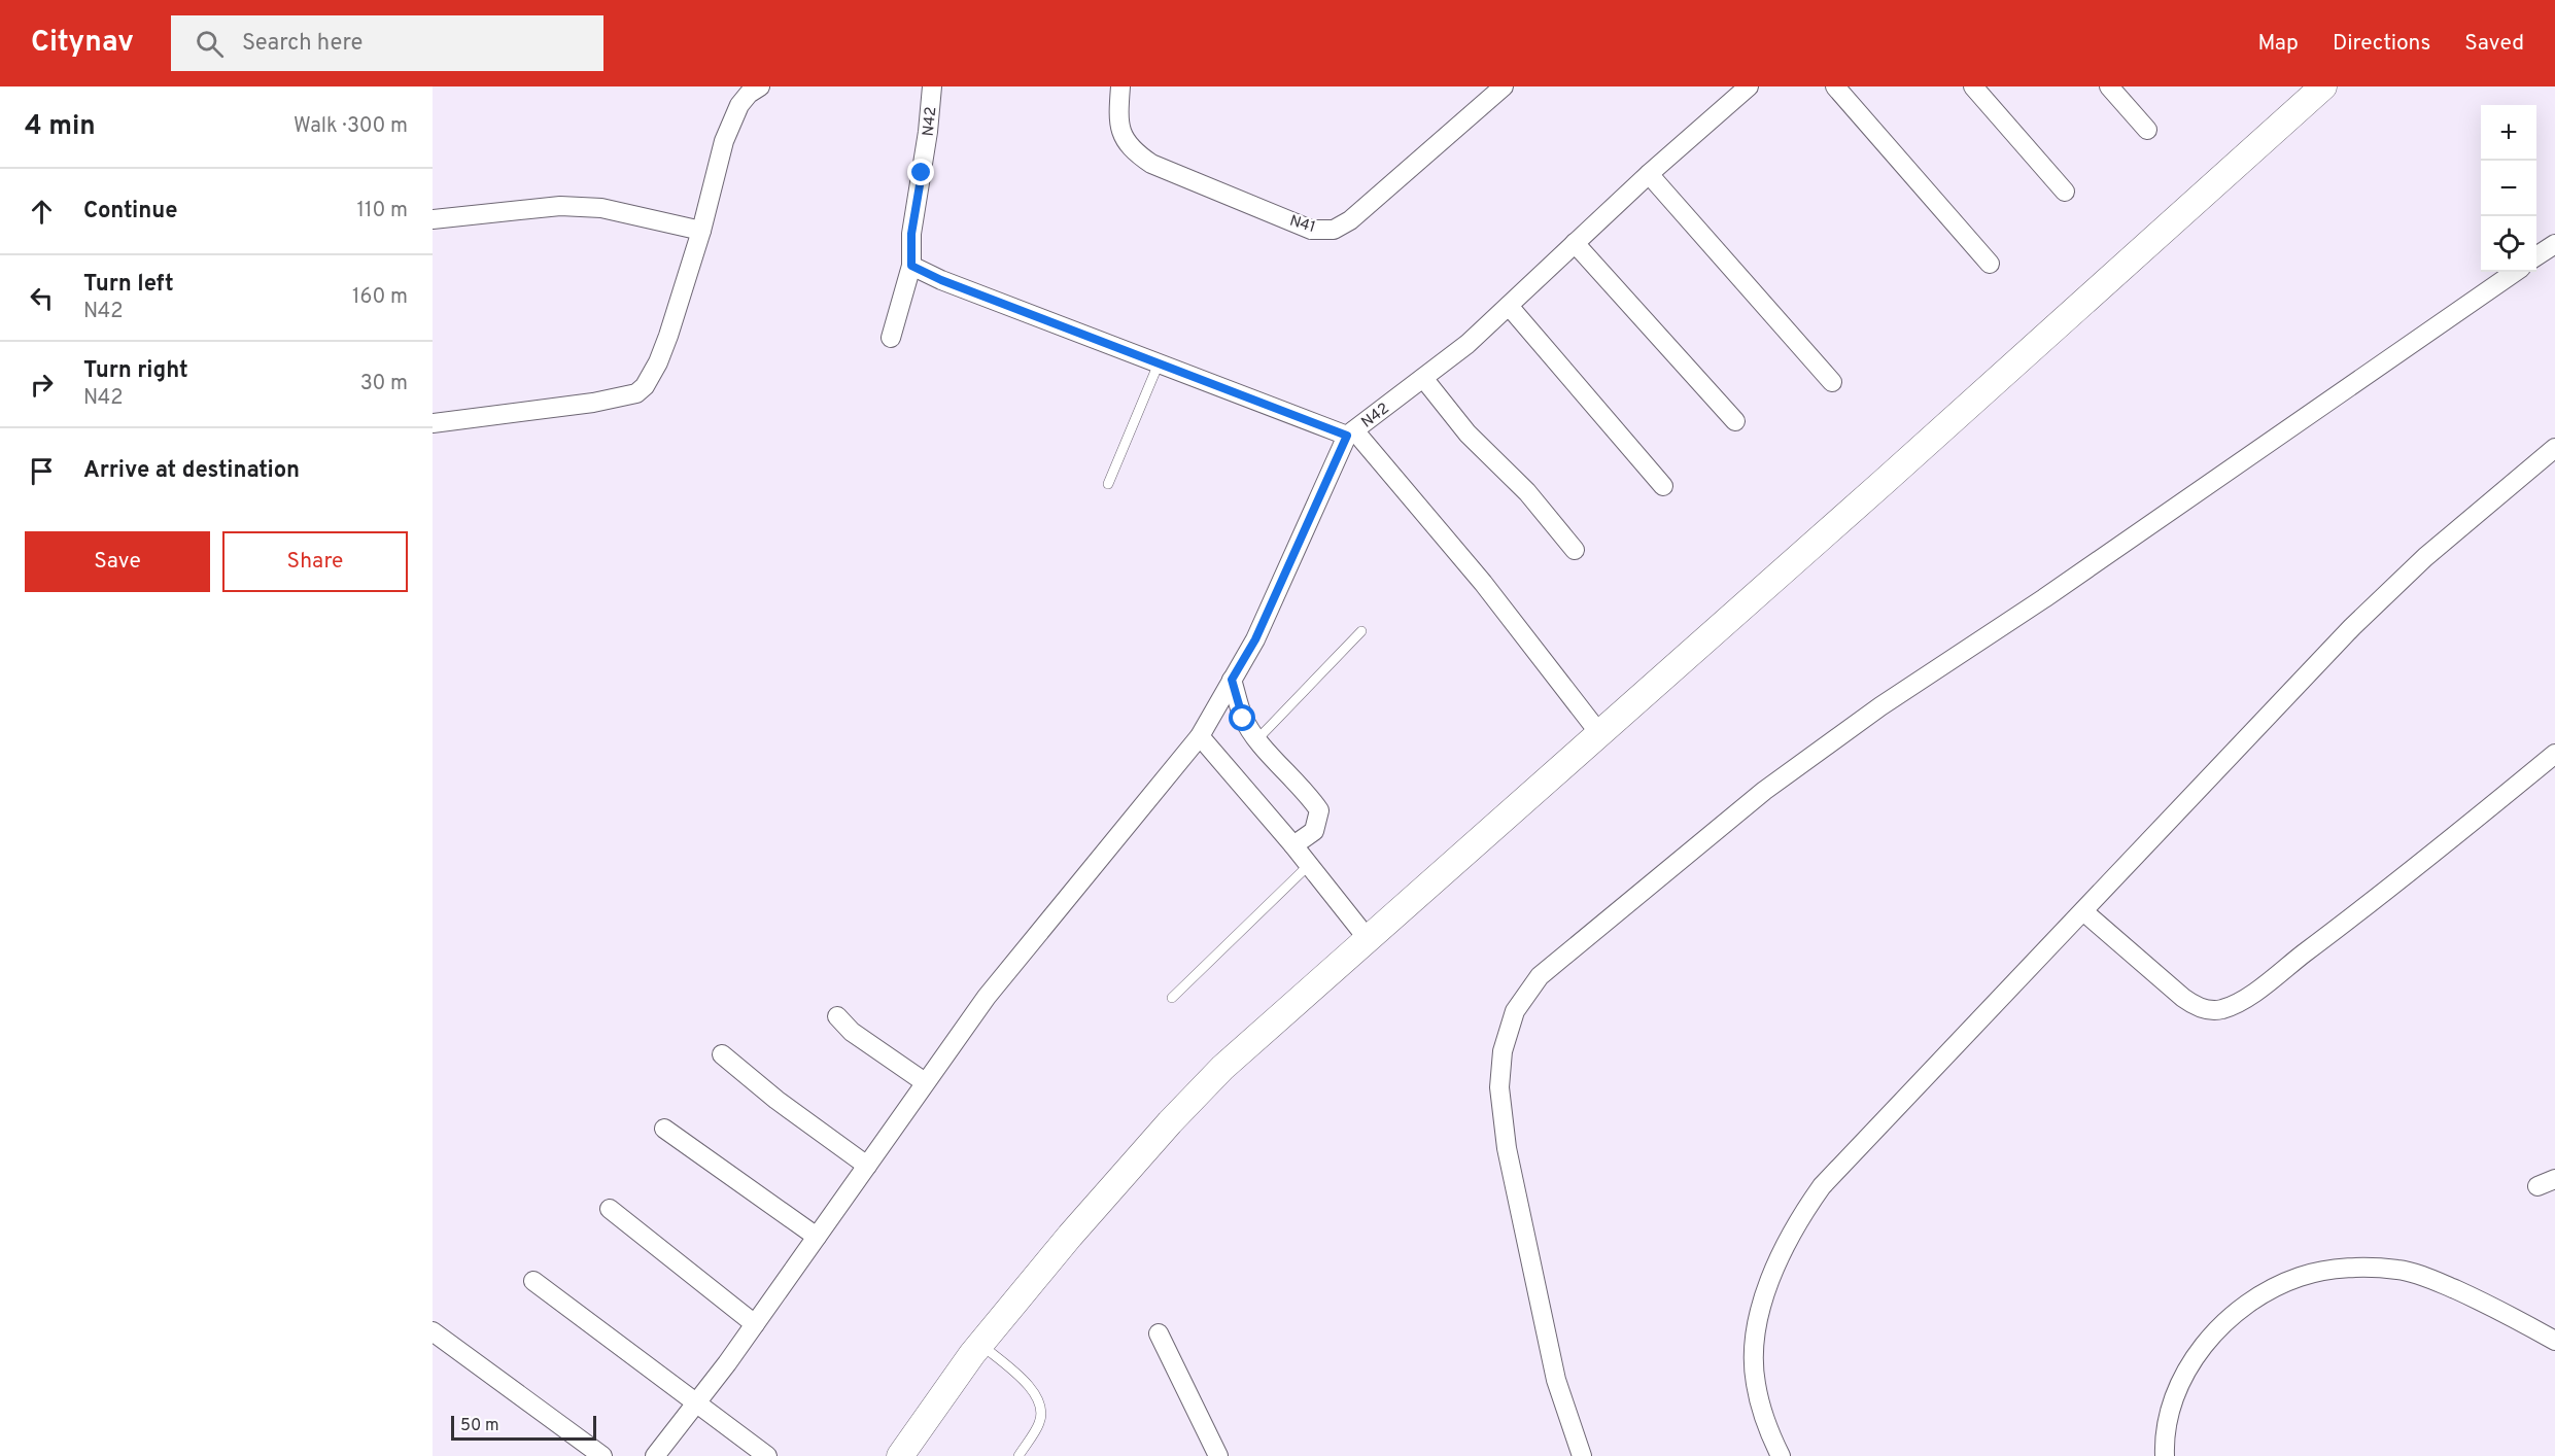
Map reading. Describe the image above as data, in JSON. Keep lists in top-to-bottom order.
{
  "streets": {
    "street": ["N42", "N41"]
  },
  "scale_bar": "50 m",
  "page": {
    "header": "Citynav",
    "search": "Search here",
    "nav": ["Map", "Directions", "Saved"],
    "heading": ["4 min", "Walk · 300 m"],
    "map_buttons": ["+", "−"],
    "list": [
      ["Continue", "110 m"],
      ["Turn left", "N42", "160 m"],
      ["Turn right", "N42", "30 m"],
      "Arrive at destination"
    ],
    "buttons": ["Save", "Share"],
    "scale": "50 m"
  }
}
